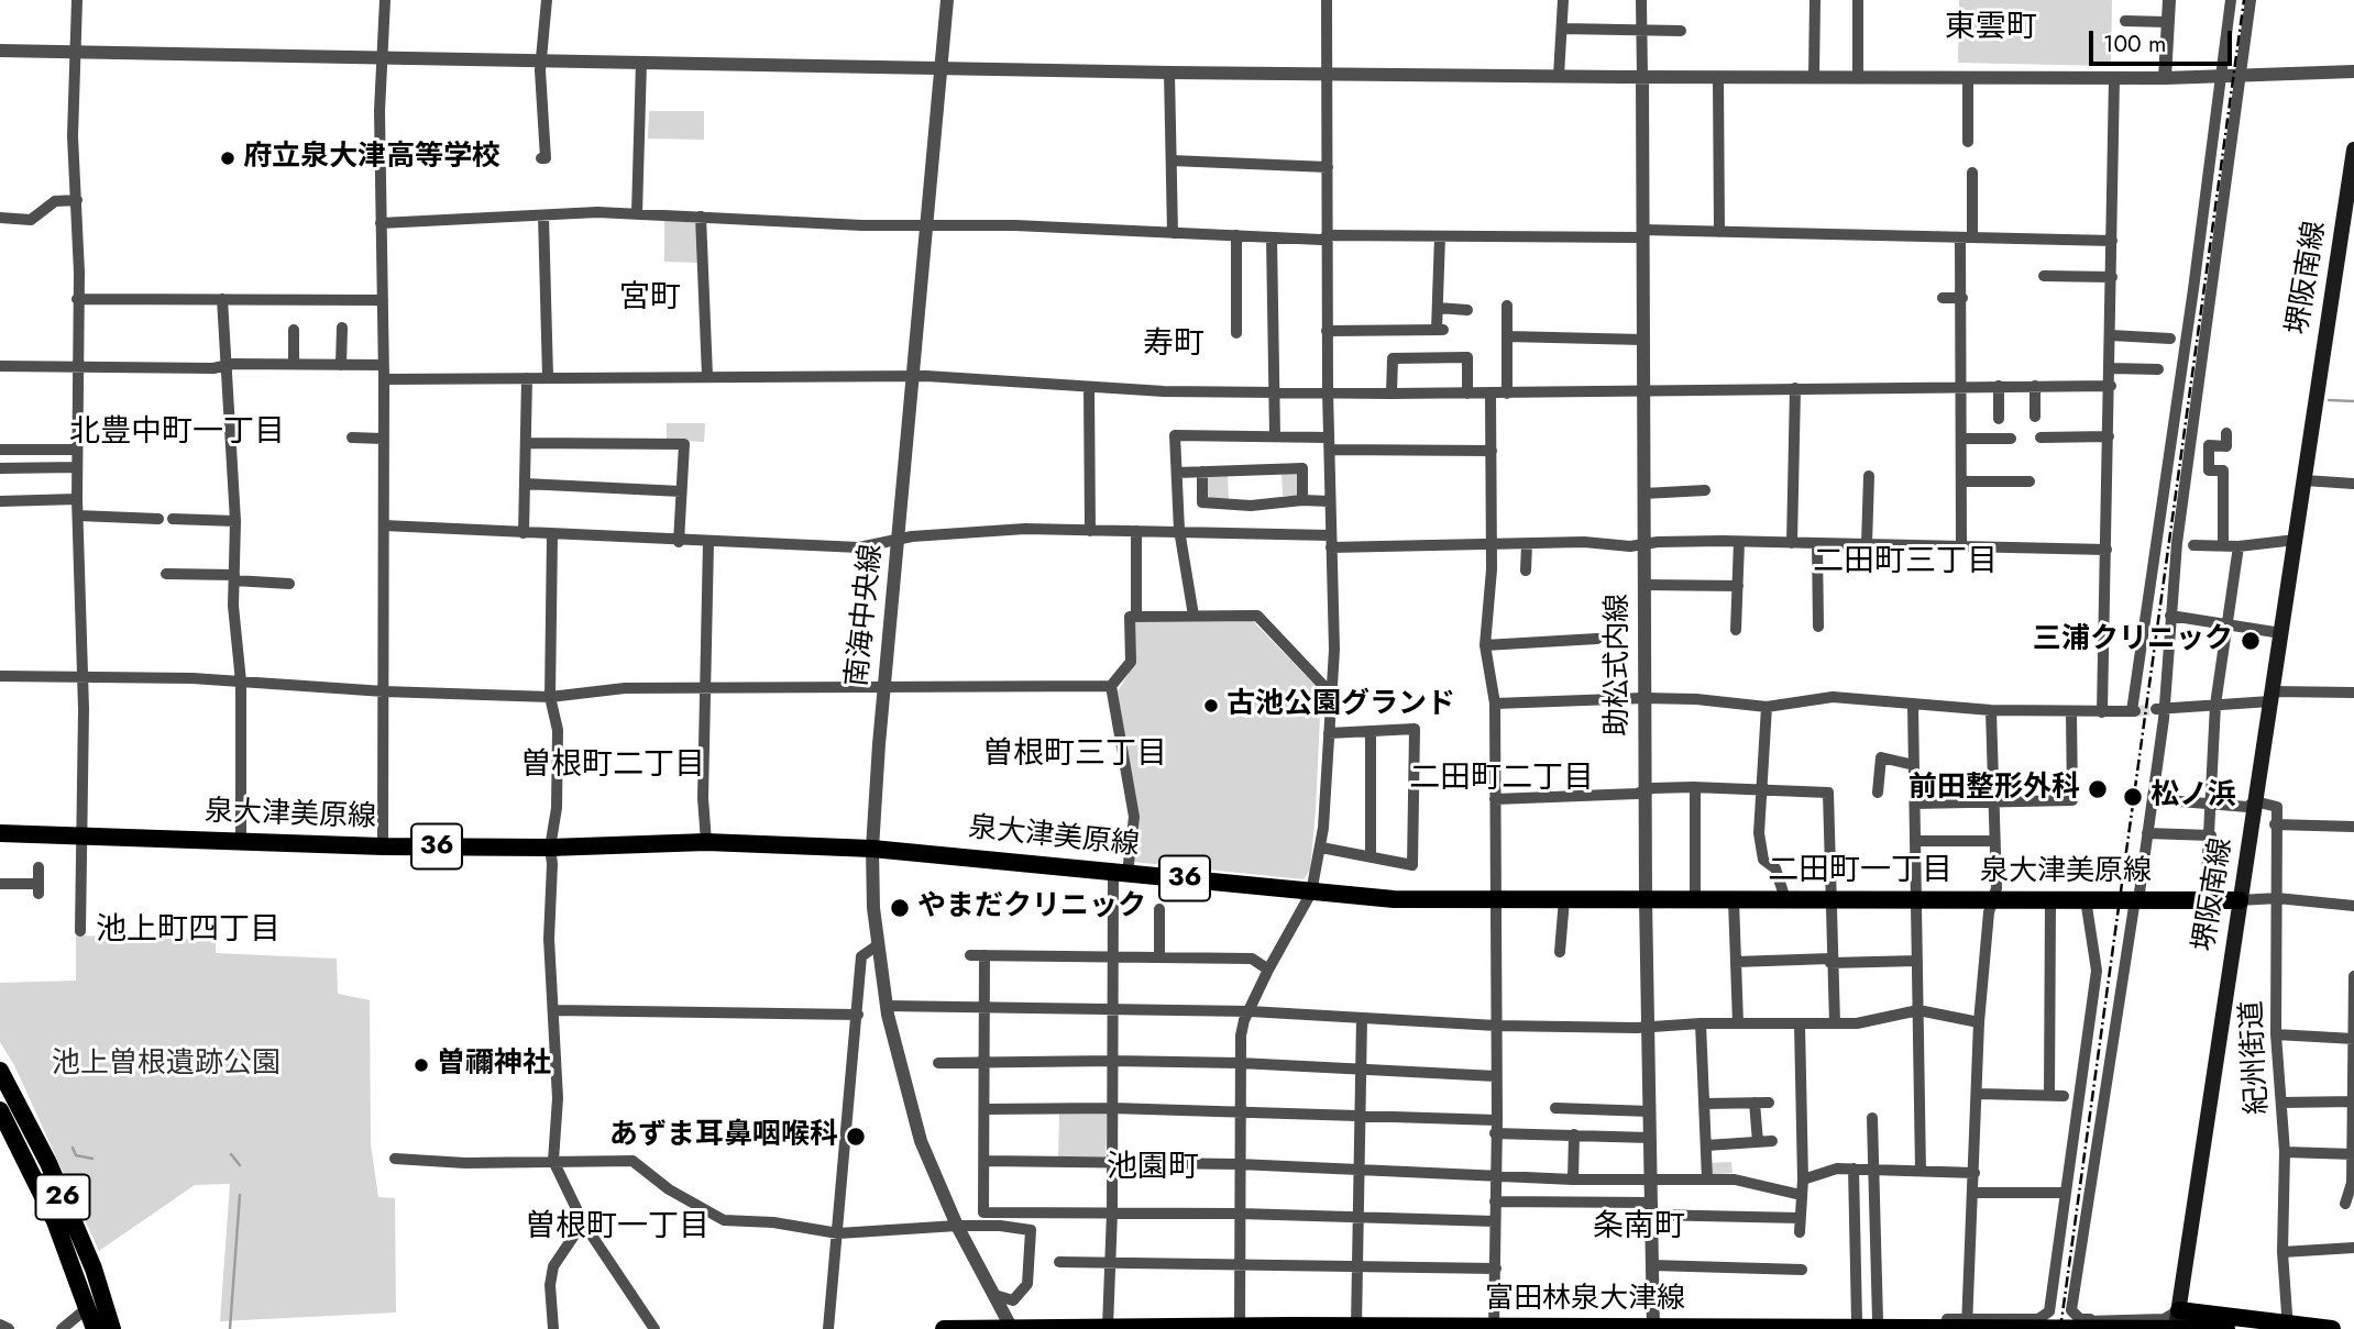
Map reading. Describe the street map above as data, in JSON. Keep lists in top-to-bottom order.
{
  "streets": {
    "main road": [
      "堺阪南線",
      "泉大津美原線",
      "36",
      "26",
      "富田林泉大津線"
    ],
    "street": ["南海中央線", "助松式内線", "紀州街道"]
  },
  "crossings": [
    ["堺阪南線", "泉大津美原線"],
    ["南海中央線", "泉大津美原線"],
    ["南海中央線", "富田林泉大津線"],
    ["助松式内線", "泉大津美原線"],
    ["助松式内線", "富田林泉大津線"]
  ],
  "districts": [
    "東雲町",
    "宮町",
    "寿町",
    "北豊中町一丁目",
    "二田町三丁目",
    "曽根町三丁目",
    "曽根町二丁目",
    "二田町二丁目",
    "二田町一丁目",
    "池上町四丁目",
    "池園町",
    "曽根町一丁目",
    "条南町"
  ],
  "parks": ["池上曽根遺跡公園"],
  "places": [
    "府立泉大津高等学校",
    "三浦クリニック",
    "古池公園グランド",
    "前田整形外科",
    "松ノ浜",
    "やまだクリニック",
    "曽禰神社",
    "あずま耳鼻咽喉科"
  ],
  "scale_bar": "100 m"
}
